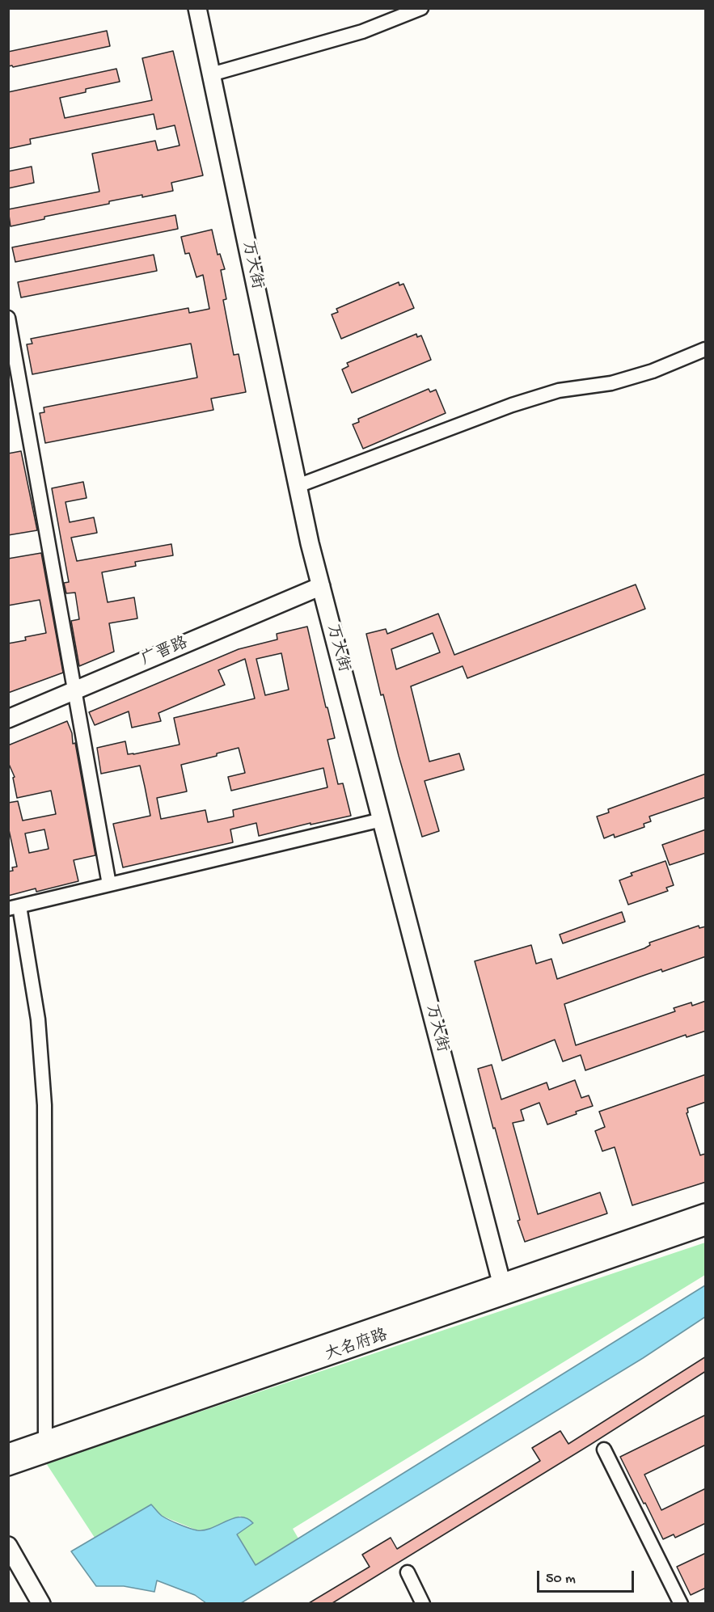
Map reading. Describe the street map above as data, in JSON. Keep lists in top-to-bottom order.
{
  "streets": {
    "street": ["万大街", "广晋路", "大名府路"]
  },
  "crossings": [
    ["万大街", "广晋路"],
    ["万大街", "大名府路"]
  ],
  "scale_bar": "50 m"
}
